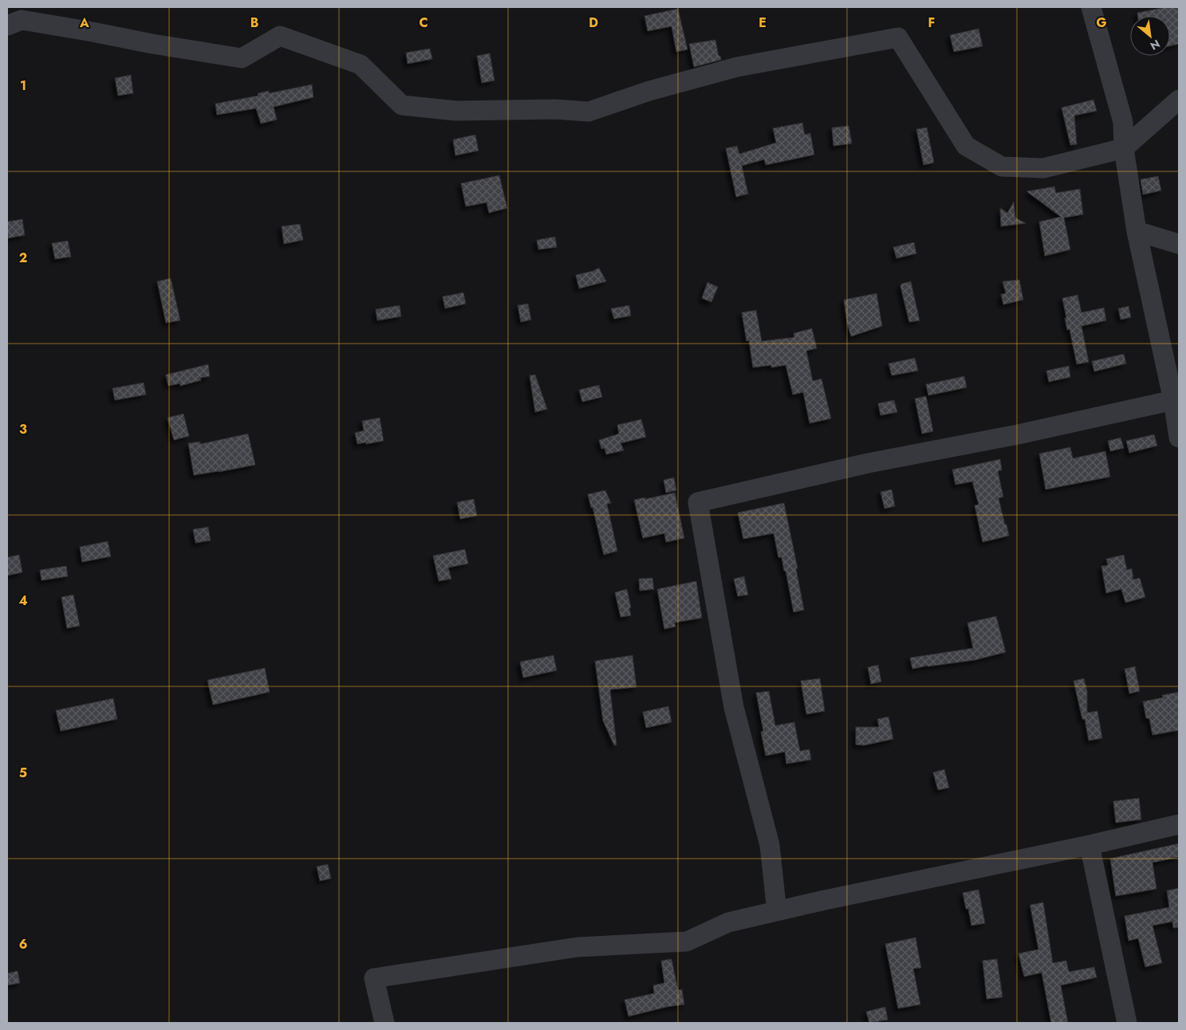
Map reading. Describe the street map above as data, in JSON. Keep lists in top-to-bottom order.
{
  "north": "bottom right",
  "grid": {
    "columns": [
      "A",
      "B",
      "C",
      "D",
      "E",
      "F",
      "G"
    ],
    "rows": [
      "1",
      "2",
      "3",
      "4",
      "5",
      "6"
    ]
  }
}
